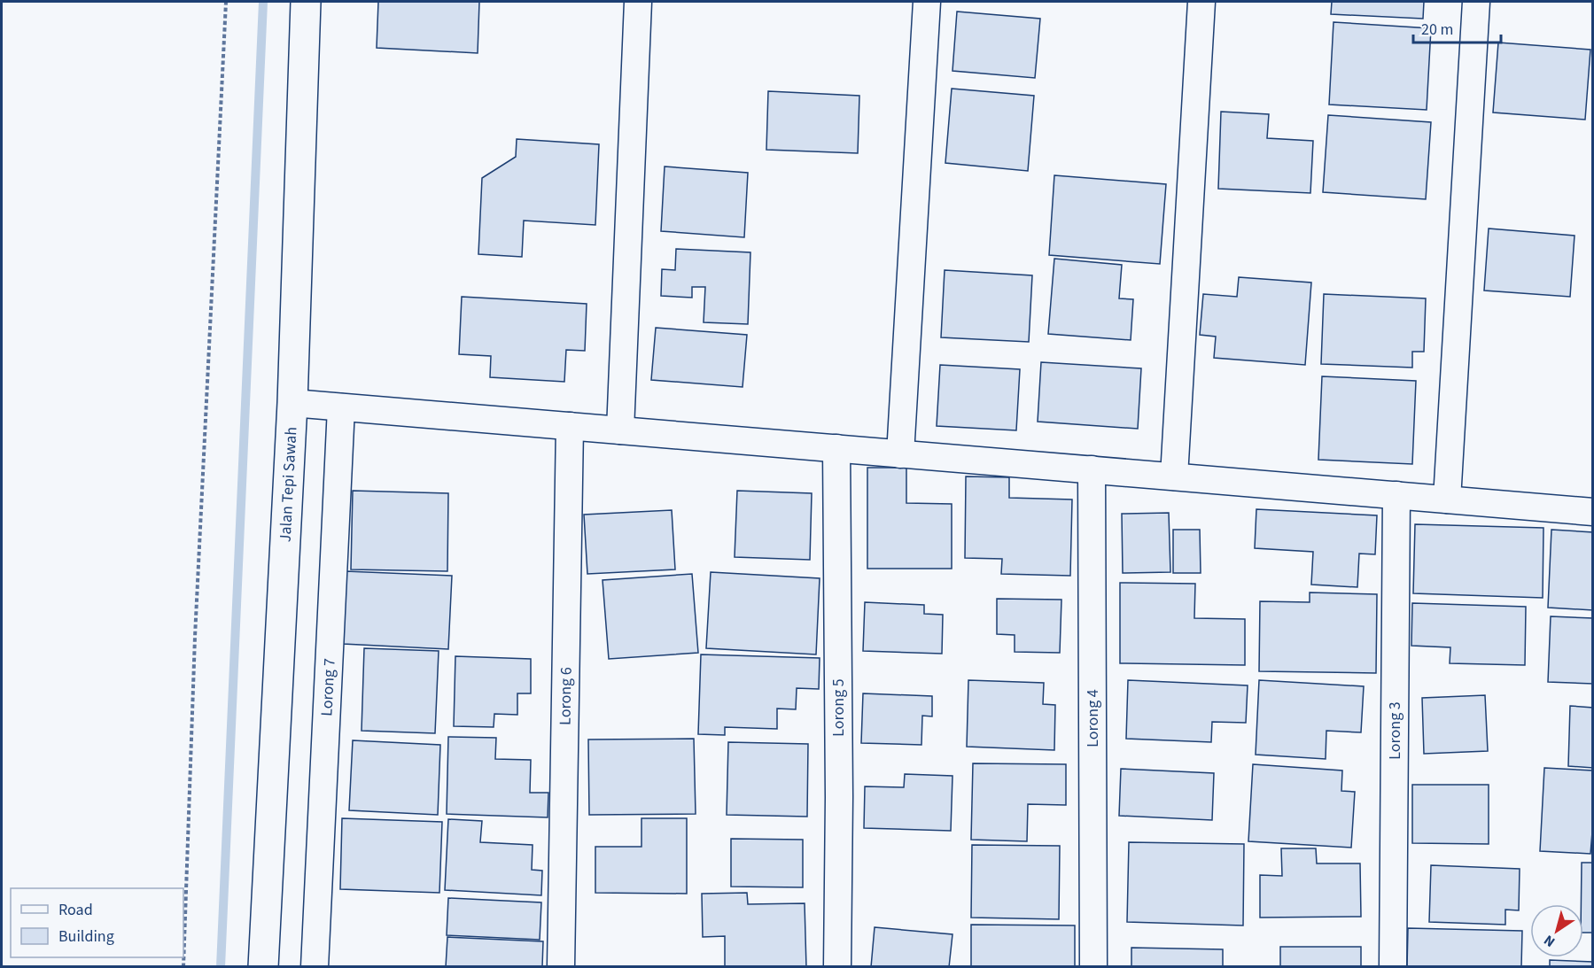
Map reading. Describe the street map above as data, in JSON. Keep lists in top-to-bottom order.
{
  "streets": {
    "street": [
      "Jalan Tepi Sawah",
      "Lorong 7",
      "Lorong 6",
      "Lorong 5",
      "Lorong 4",
      "Lorong 3"
    ]
  },
  "legend": ["Road", "Building"],
  "scale_bar": "20 m",
  "north": "bottom left"
}
